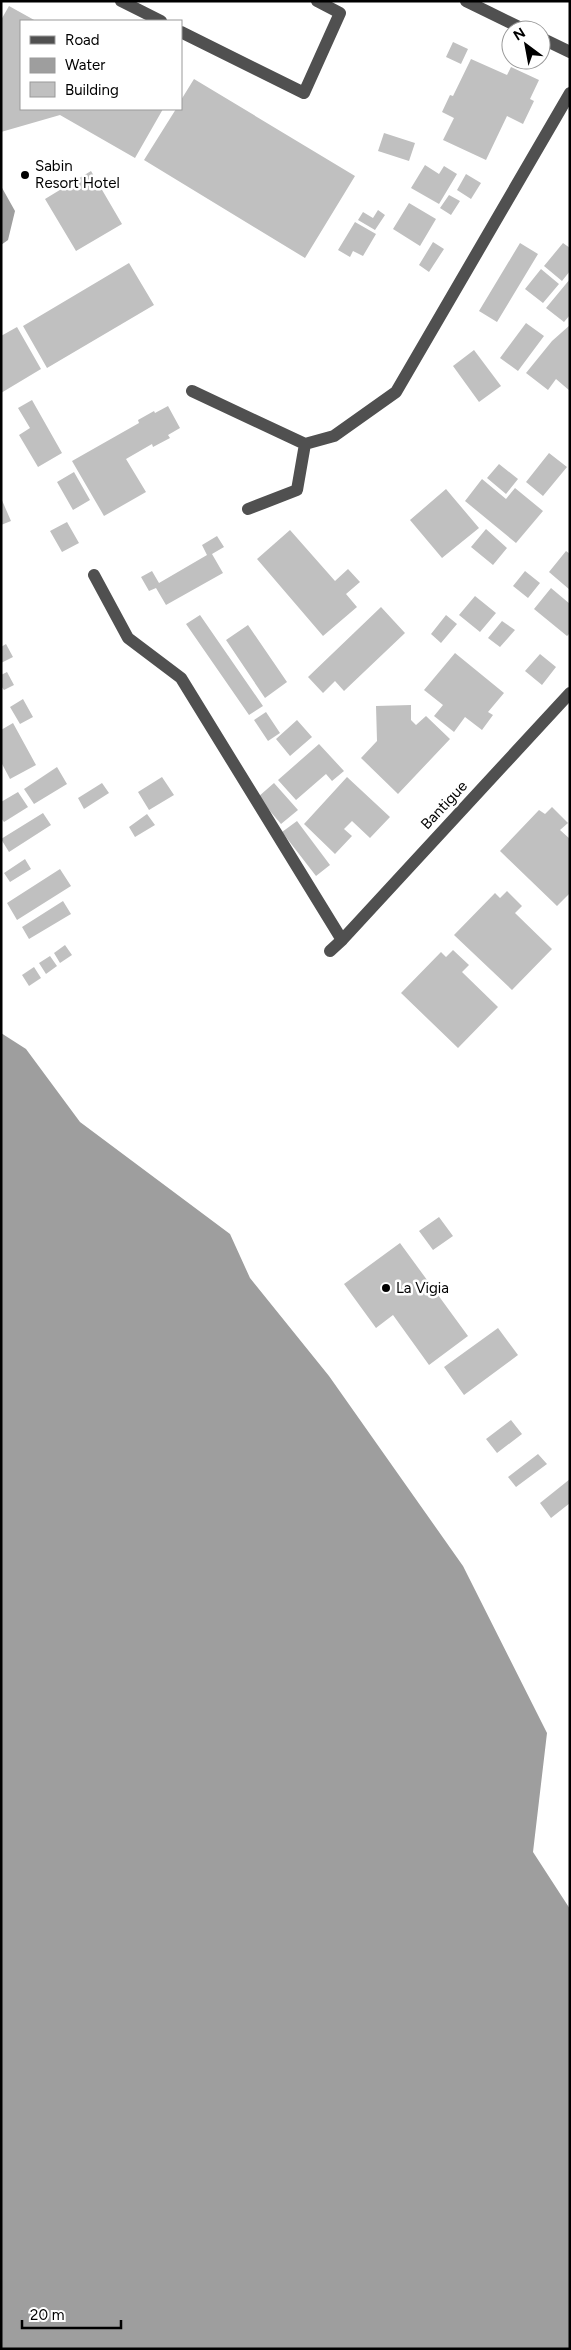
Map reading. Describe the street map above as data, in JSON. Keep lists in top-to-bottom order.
{
  "streets": {
    "street": ["Bantigue"]
  },
  "places": ["Sabin Resort Hotel", "La Vigia"],
  "legend": ["Road", "Water", "Building"],
  "scale_bar": "20 m",
  "north": "top left"
}
